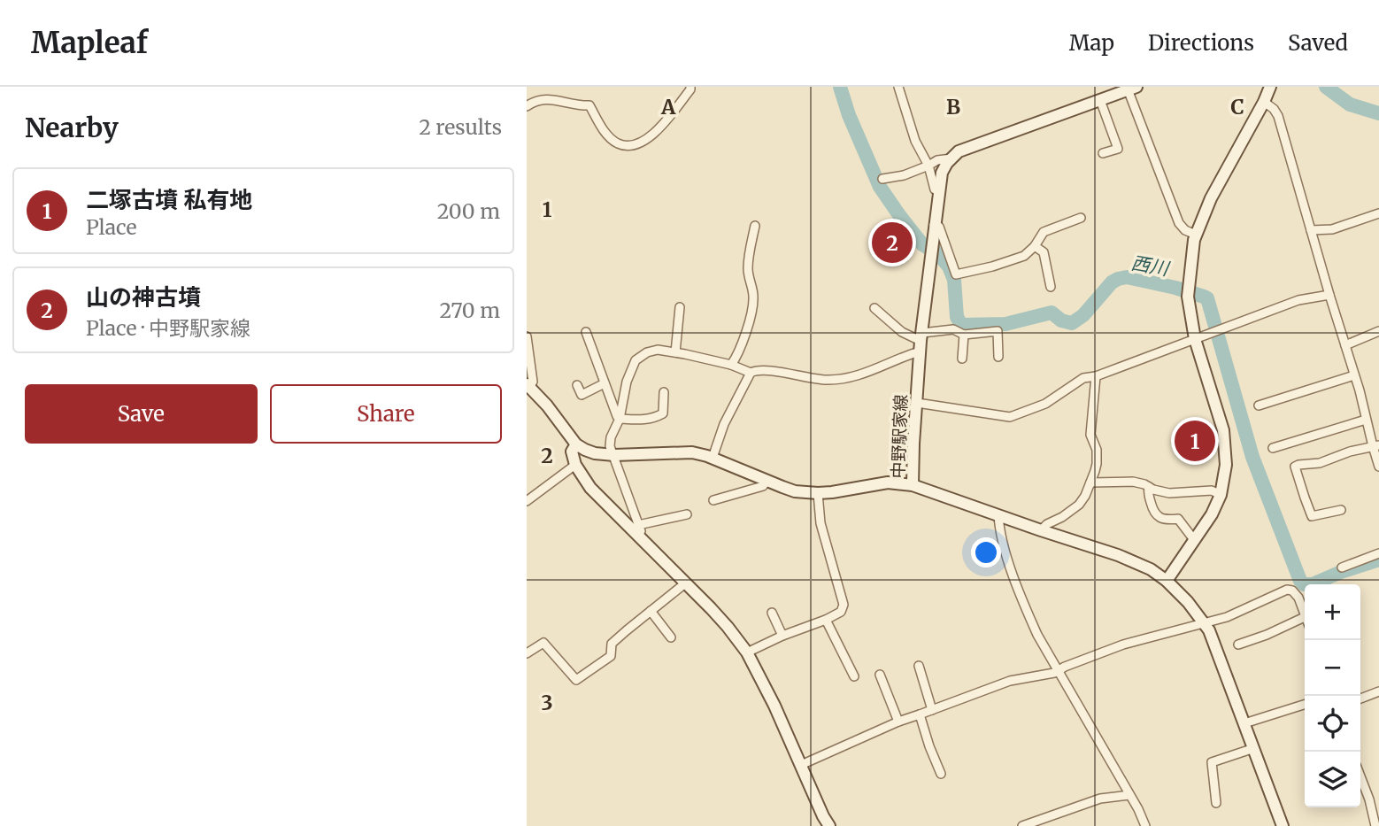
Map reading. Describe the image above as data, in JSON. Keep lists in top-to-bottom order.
{
  "streets": {
    "main road": ["中野駅家線"]
  },
  "water": ["西川"],
  "page": {
    "header": "Mapleaf",
    "nav": ["Map", "Directions", "Saved"],
    "heading": ["Nearby", "2 results"],
    "list": [
      {
        "mark": "1",
        "name": "二塚古墳 私有地",
        "note": "Place",
        "value": "200 m"
      },
      {
        "mark": "2",
        "name": "山の神古墳",
        "note": "Place · 中野駅家線",
        "value": "270 m"
      }
    ],
    "pins": ["2", "1"],
    "buttons": ["Save", "Share"],
    "map_buttons": ["+", "−"]
  },
  "grid": {
    "columns": ["A", "B", "C"],
    "rows": ["1", "2", "3"]
  }
}
